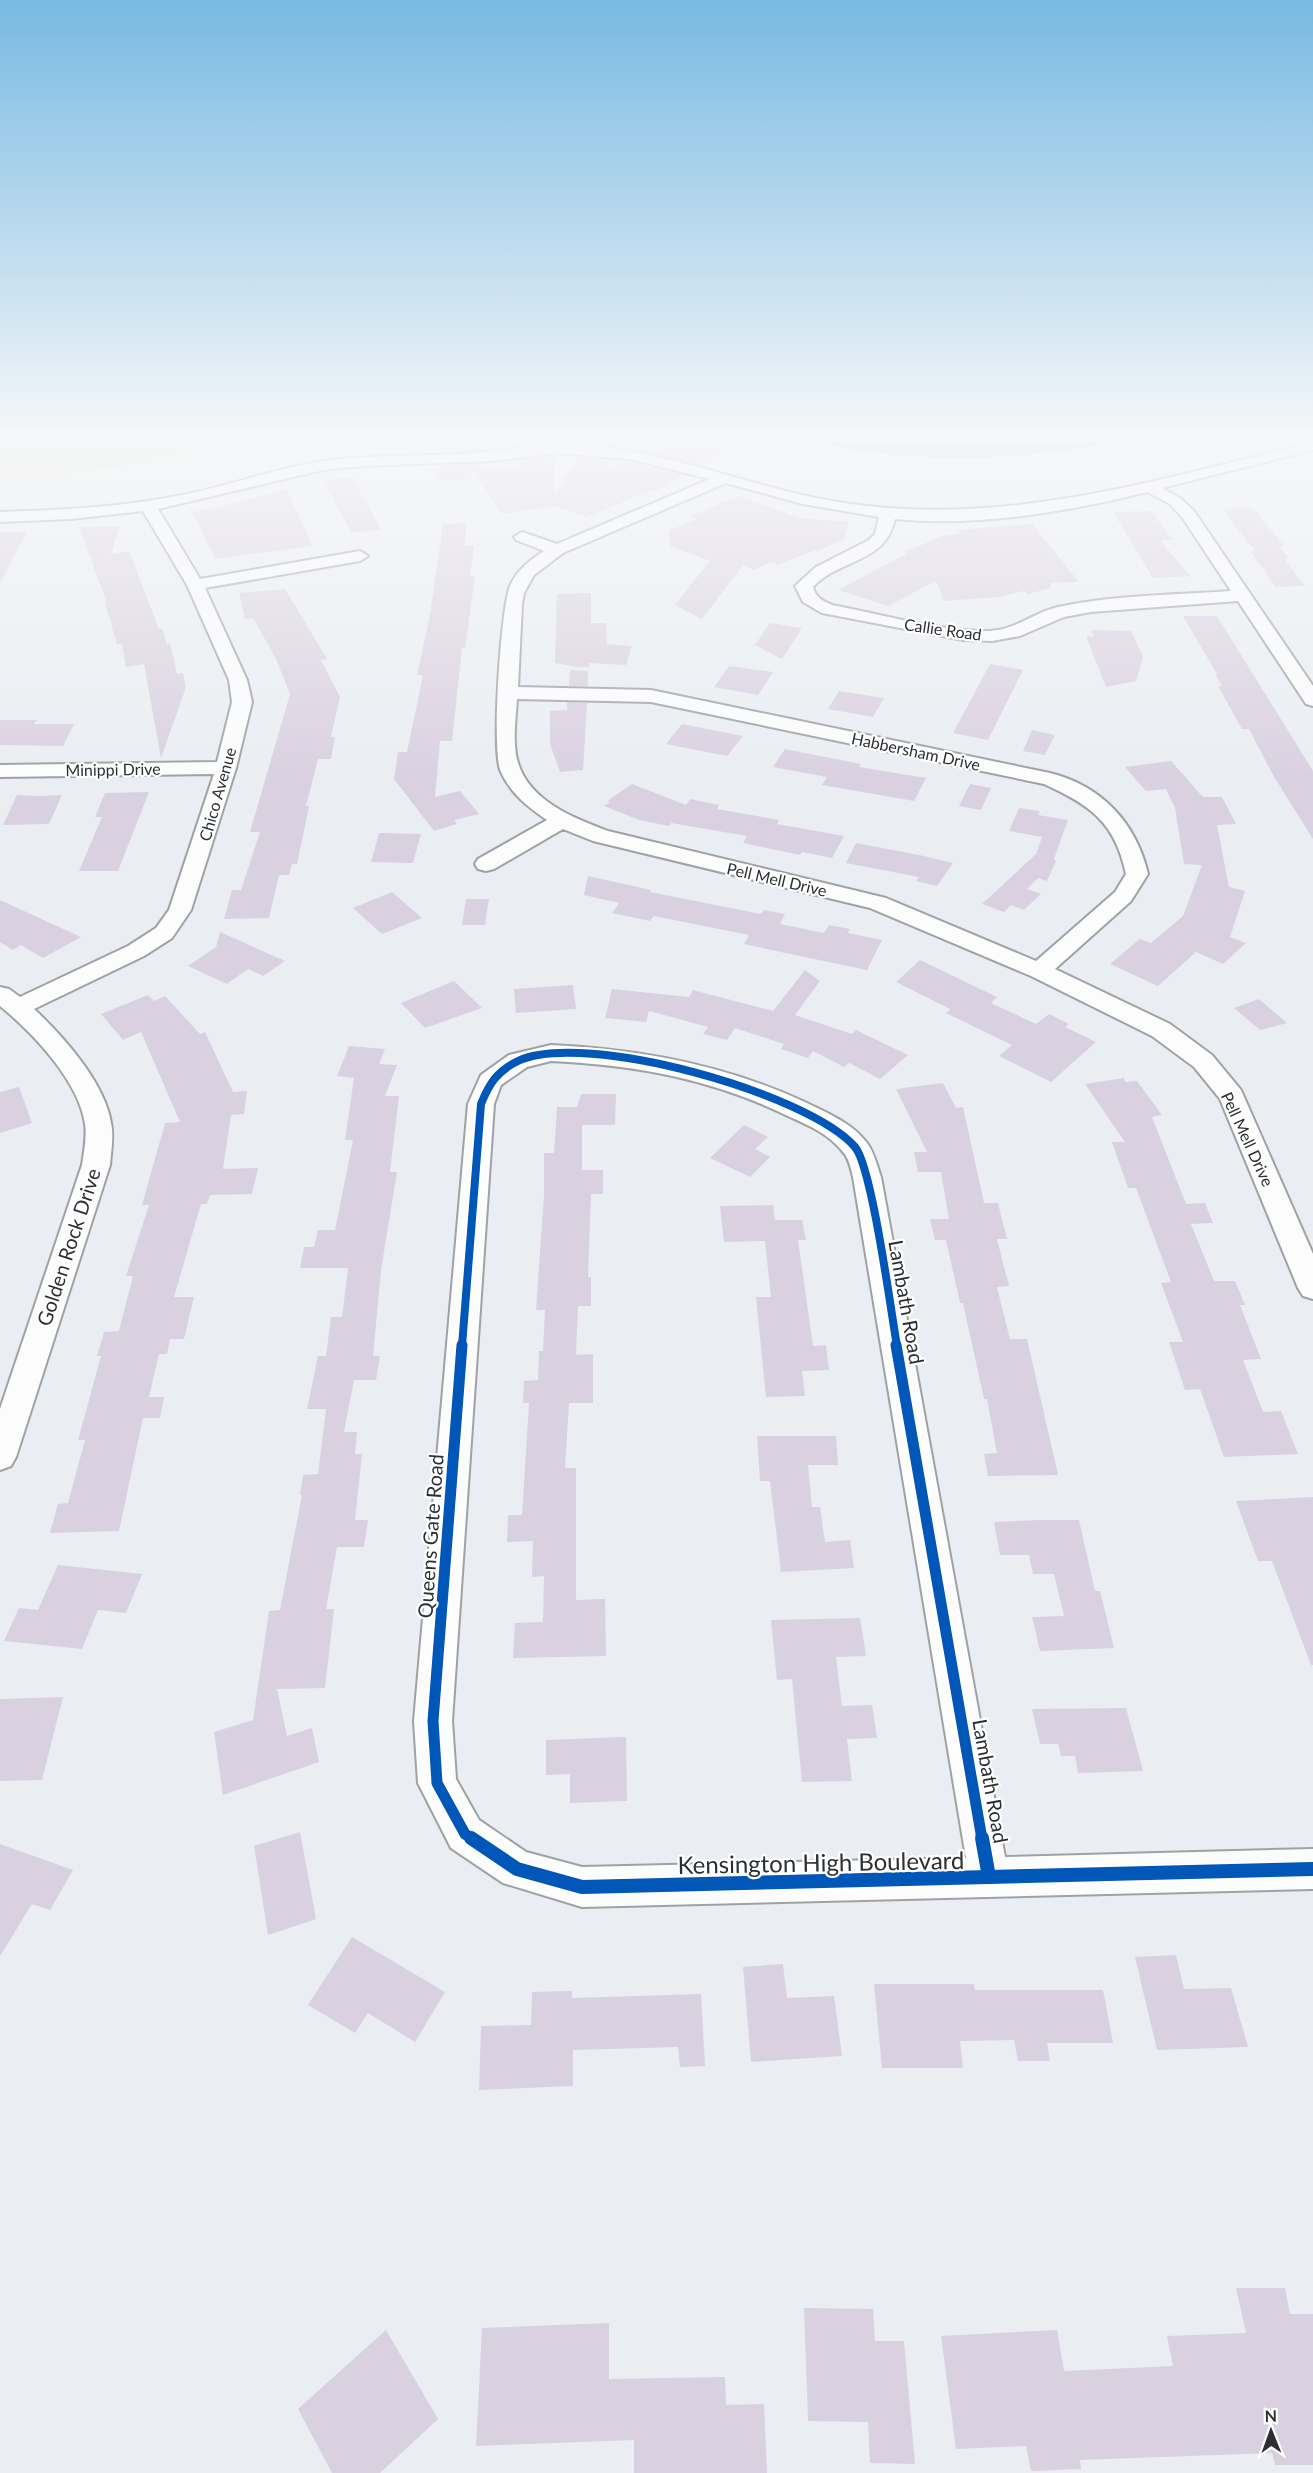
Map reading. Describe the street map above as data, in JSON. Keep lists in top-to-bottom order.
{
  "streets": {
    "street": [
      "Callie Road",
      "Habbersham Drive",
      "Minippi Drive",
      "Chico Avenue",
      "Pell Mell Drive",
      "Golden Rock Drive",
      "Lambath Road",
      "Queens Gate Road",
      "Kensington High Boulevard"
    ]
  },
  "crossings": [
    ["Habbersham Drive", "Pell Mell Drive"],
    ["Minippi Drive", "Chico Avenue"],
    ["Chico Avenue", "Golden Rock Drive"],
    ["Lambath Road", "Queens Gate Road"],
    ["Lambath Road", "Kensington High Boulevard"],
    ["Queens Gate Road", "Kensington High Boulevard"]
  ],
  "north": "top"
}
